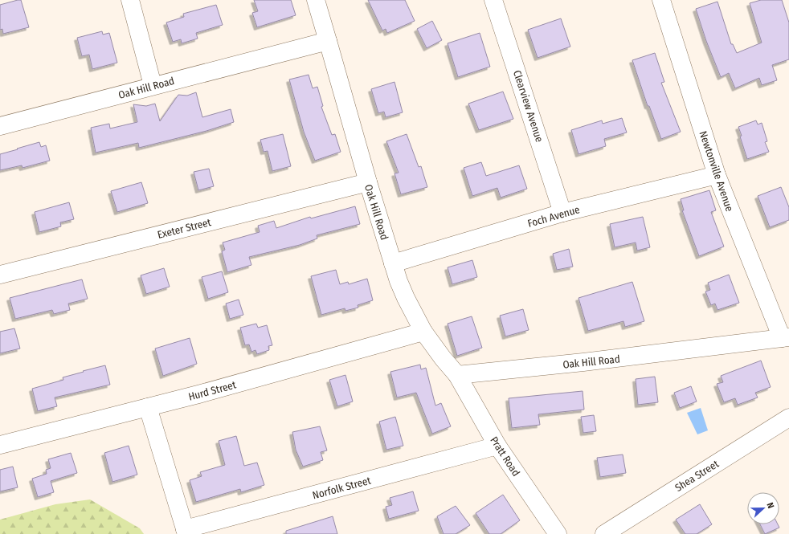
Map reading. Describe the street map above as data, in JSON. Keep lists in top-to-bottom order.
{
  "streets": {
    "street": [
      "Oak Hill Road",
      "Clearview Avenue",
      "Newtonville Avenue",
      "Foch Avenue",
      "Exeter Street",
      "Hurd Street",
      "Pratt Road",
      "Shea Street",
      "Norfolk Street"
    ]
  },
  "crossings": [
    ["Oak Hill Road", "Newtonville Avenue"],
    ["Oak Hill Road", "Foch Avenue"],
    ["Oak Hill Road", "Exeter Street"],
    ["Oak Hill Road", "Hurd Street"],
    ["Oak Hill Road", "Pratt Road"],
    ["Clearview Avenue", "Foch Avenue"],
    ["Newtonville Avenue", "Foch Avenue"],
    ["Pratt Road", "Norfolk Street"]
  ],
  "north": "right"
}
